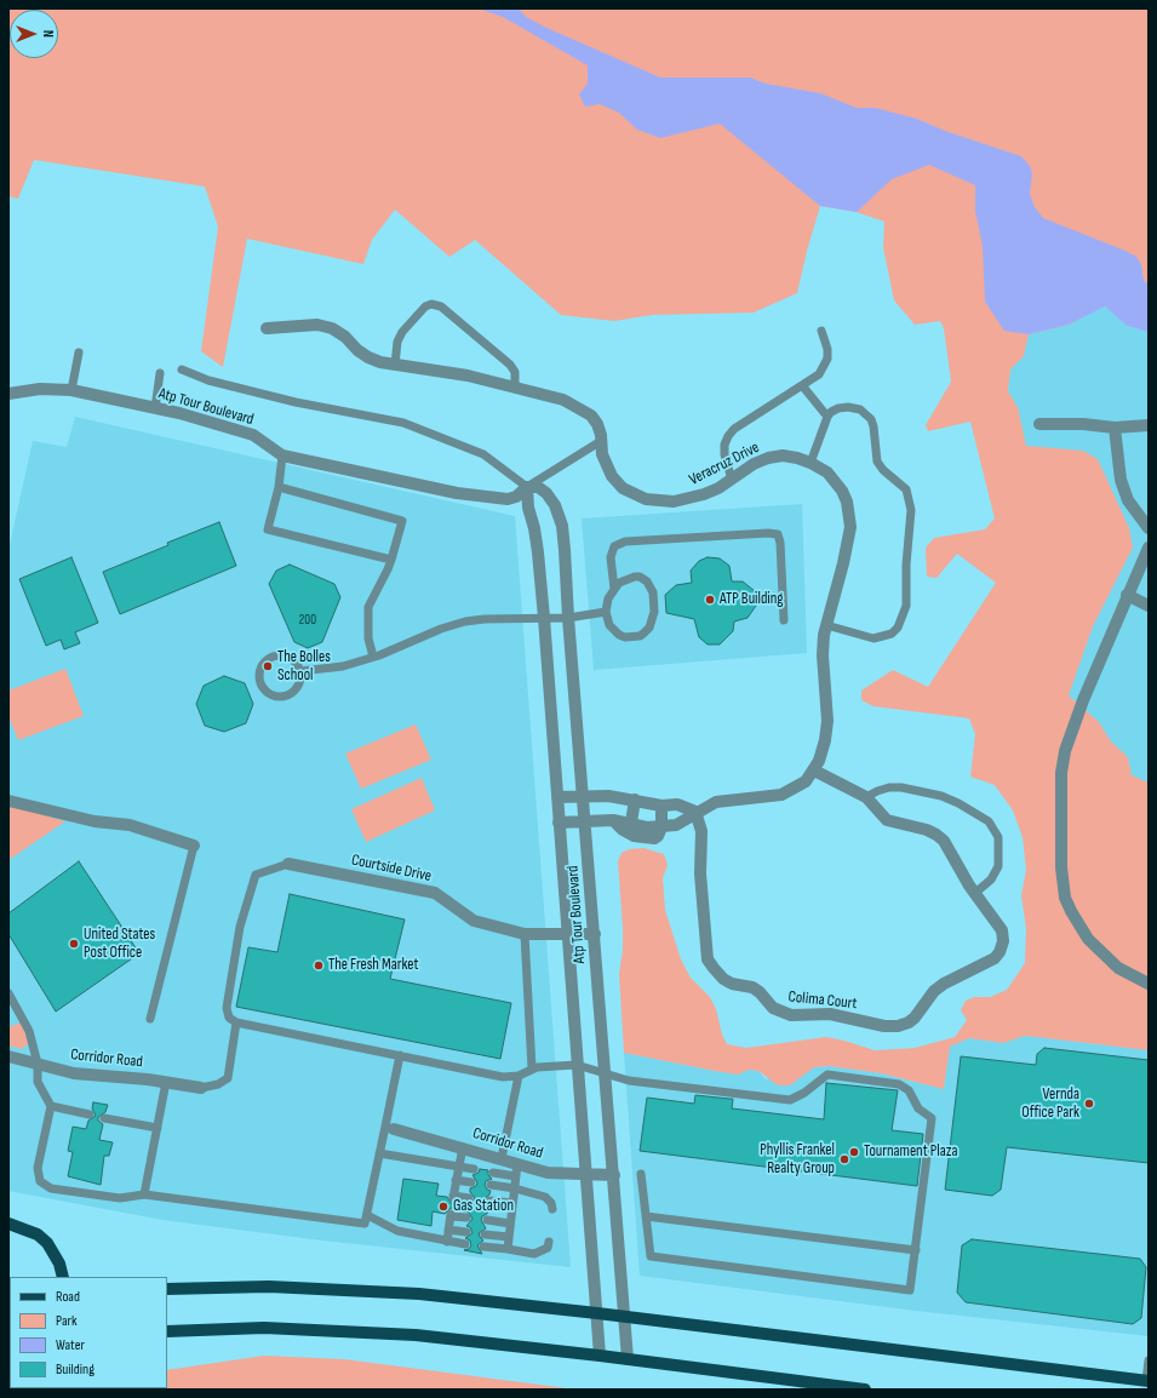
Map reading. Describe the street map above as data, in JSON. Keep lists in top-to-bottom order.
{
  "streets": {
    "street": [
      "Atp Tour Boulevard",
      "Veracruz Drive",
      "Courtside Drive",
      "Colima Court",
      "Corridor Road"
    ]
  },
  "crossings": [
    ["Atp Tour Boulevard", "Veracruz Drive"],
    ["Atp Tour Boulevard", "Courtside Drive"],
    ["Atp Tour Boulevard", "Corridor Road"],
    ["Veracruz Drive", "Colima Court"]
  ],
  "places": [
    "ATP Building",
    "The Bolles School",
    "United States Post Office",
    "The Fresh Market",
    "Vernda Office Park",
    "Tournament Plaza",
    "Phyllis Frankel Realty Group",
    "Gas Station"
  ],
  "house_numbers": ["200"],
  "legend": [
    "Road",
    "Park",
    "Water",
    "Building"
  ],
  "north": "right"
}
